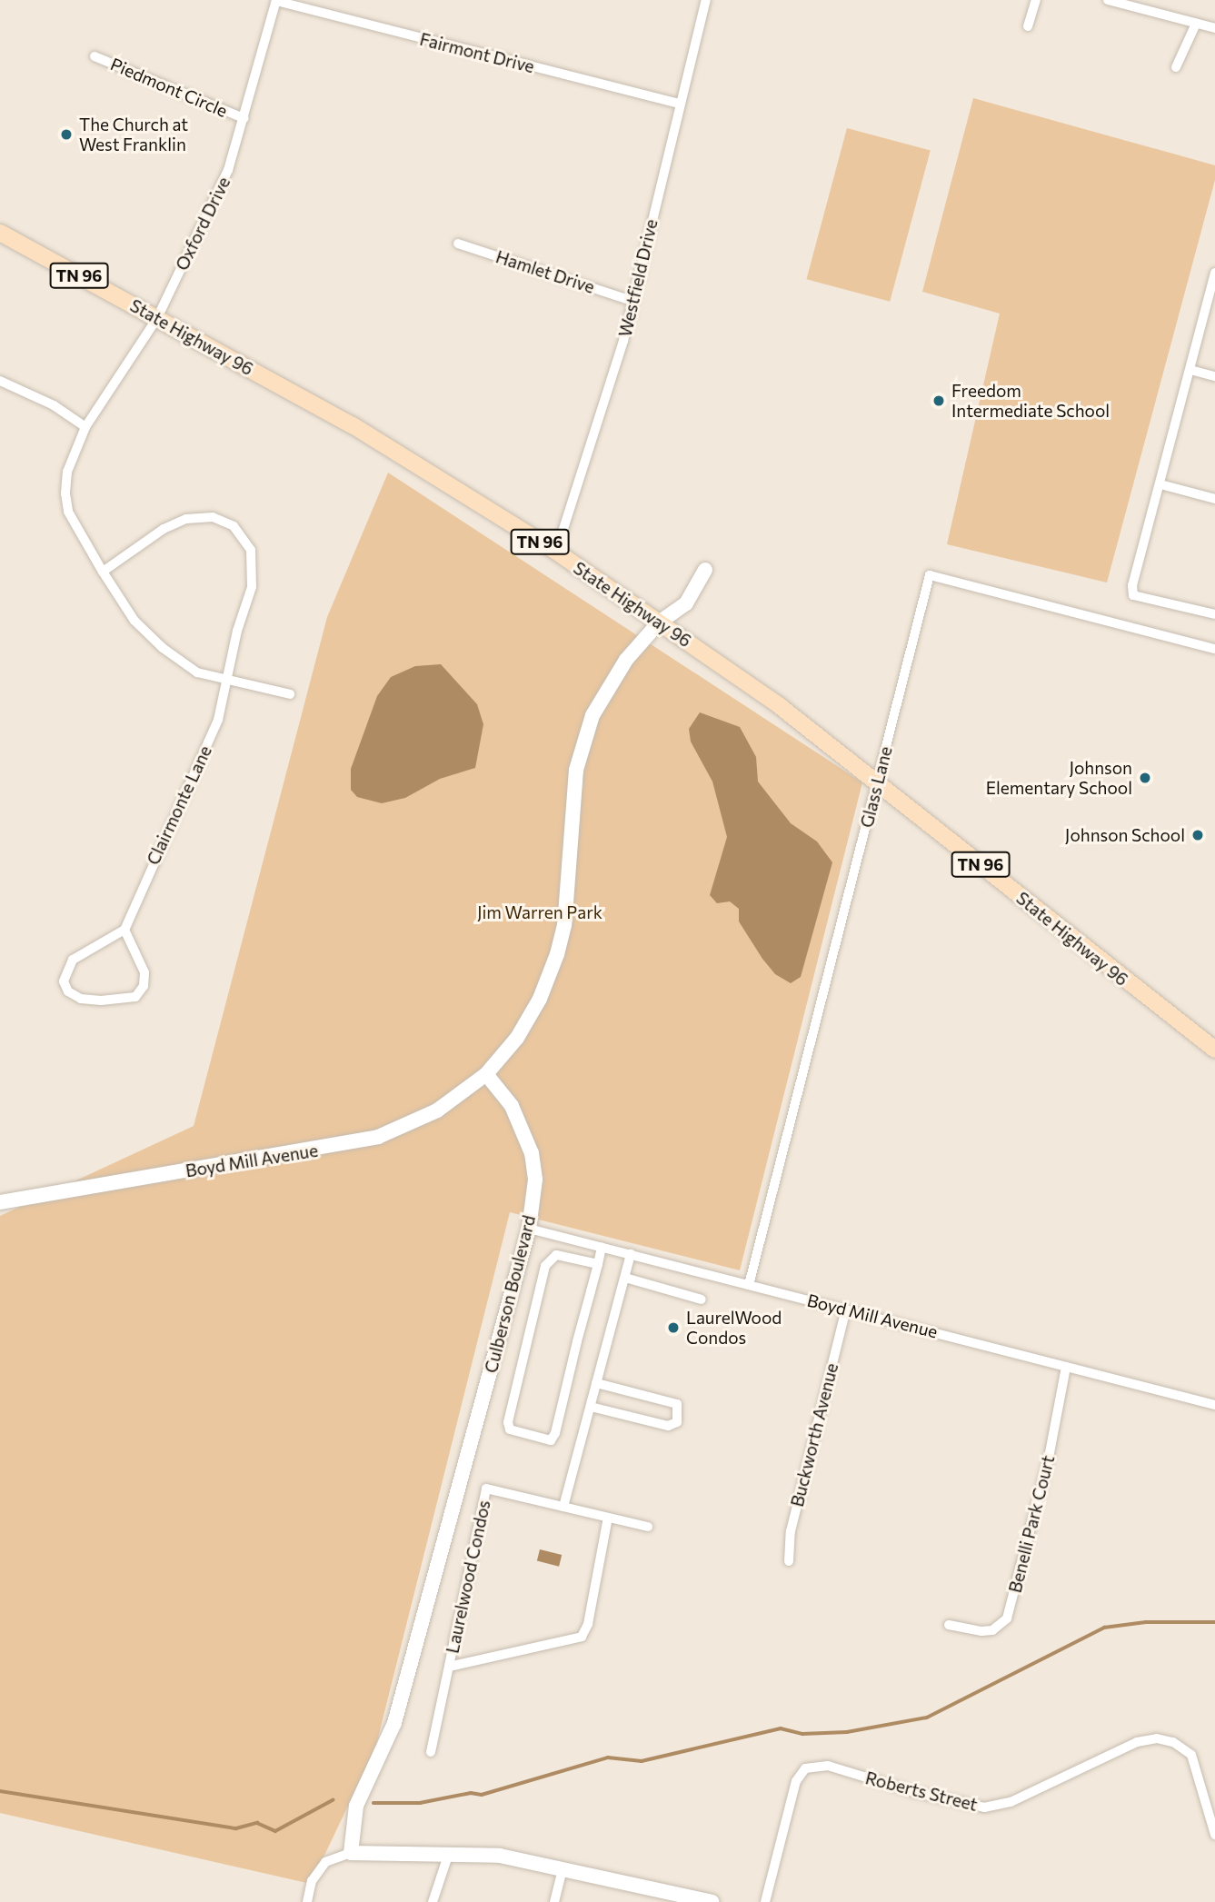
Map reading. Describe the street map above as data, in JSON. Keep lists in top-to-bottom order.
{
  "streets": {
    "main road": ["TN 96", "State Highway 96"],
    "street": [
      "Fairmont Drive",
      "Piedmont Circle",
      "Oxford Drive",
      "Hamlet Drive",
      "Westfield Drive",
      "Glass Lane",
      "Clairmonte Lane",
      "Boyd Mill Avenue",
      "Culberson Boulevard",
      "Buckworth Avenue",
      "Benelli Park Court",
      "Laurelwood Condos",
      "Roberts Street"
    ]
  },
  "crossings": [
    ["Fairmont Drive", "Oxford Drive"],
    ["Fairmont Drive", "Westfield Drive"],
    ["Piedmont Circle", "Oxford Drive"],
    ["Oxford Drive", "State Highway 96"],
    ["Oxford Drive", "Clairmonte Lane"],
    ["Hamlet Drive", "Westfield Drive"],
    ["Westfield Drive", "State Highway 96"],
    ["State Highway 96", "Glass Lane"],
    ["Glass Lane", "Boyd Mill Avenue"],
    ["Boyd Mill Avenue", "Culberson Boulevard"],
    ["Boyd Mill Avenue", "Buckworth Avenue"],
    ["Boyd Mill Avenue", "Benelli Park Court"]
  ],
  "parks": ["Jim Warren Park"],
  "places": [
    "The Church at West Franklin",
    "Freedom Intermediate School",
    "Johnson Elementary School",
    "Johnson School",
    "LaurelWood Condos"
  ]
}
